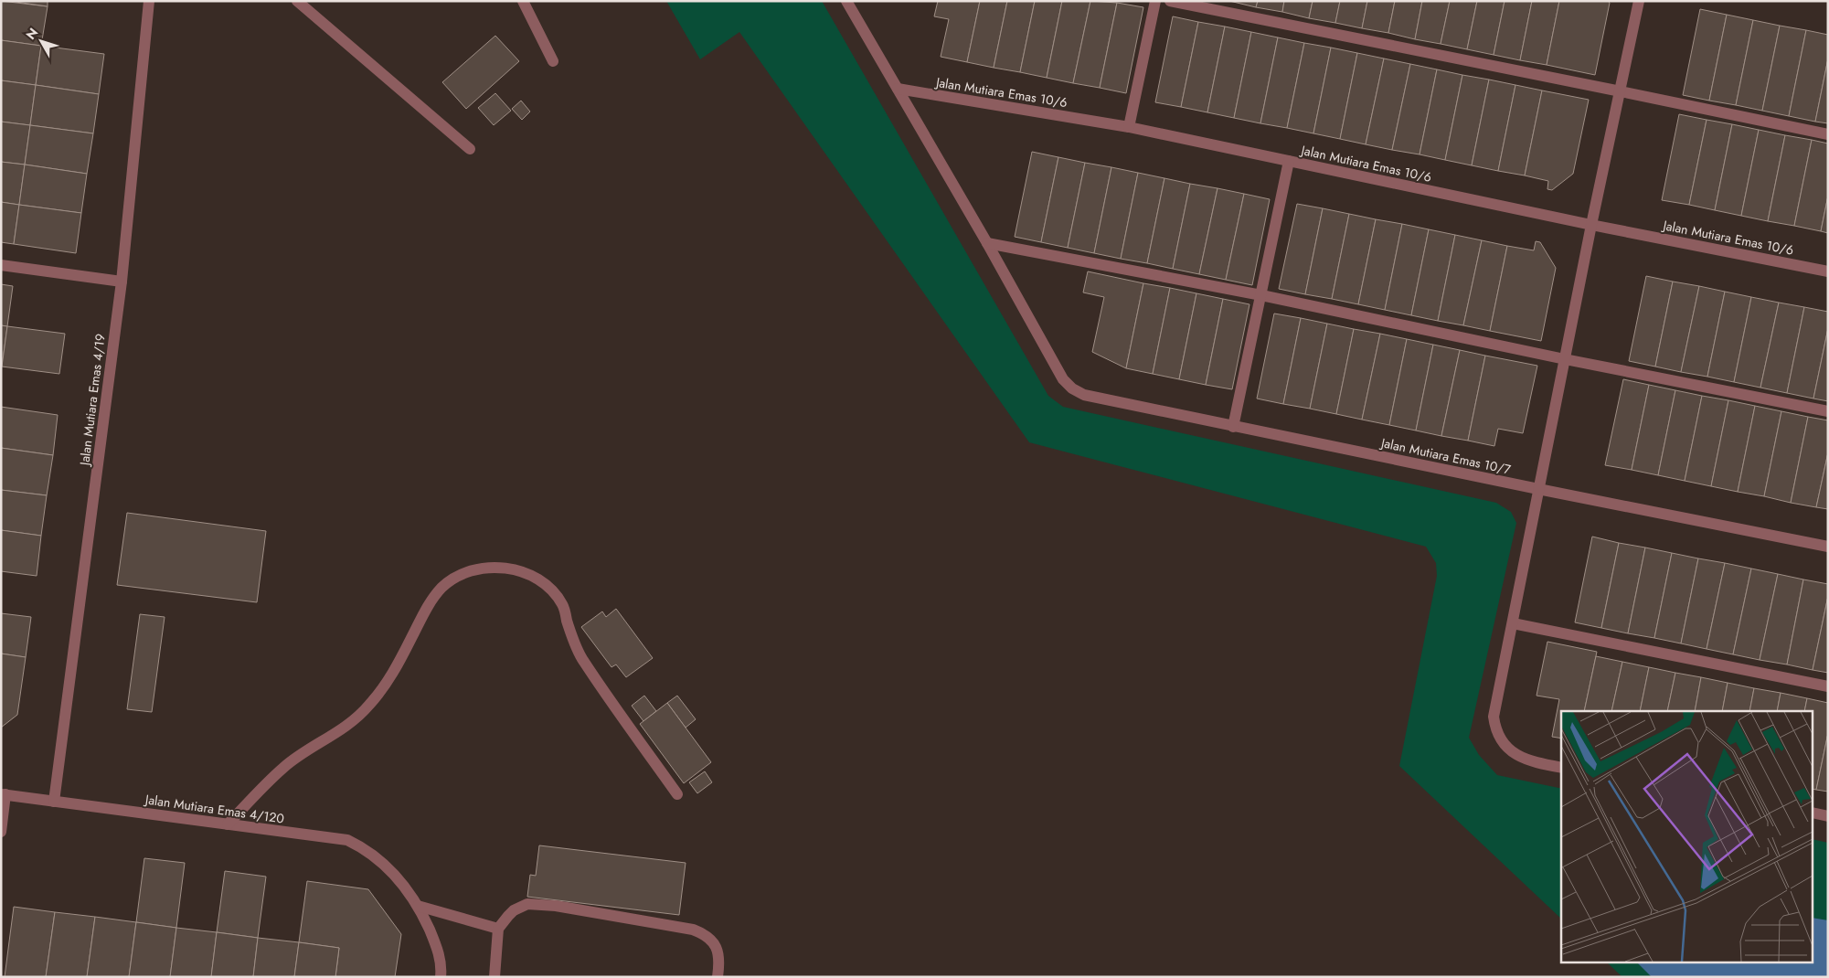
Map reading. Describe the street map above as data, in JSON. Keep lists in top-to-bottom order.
{
  "streets": {
    "street": [
      "Jalan Mutiara Emas 10/6",
      "Jalan Mutiara Emas 4/19",
      "Jalan Mutiara Emas 10/7",
      "Jalan Mutiara Emas 4/120"
    ]
  },
  "crossings": [
    ["Jalan Mutiara Emas 4/19", "Jalan Mutiara Emas 4/120"]
  ],
  "north": "top left"
}
